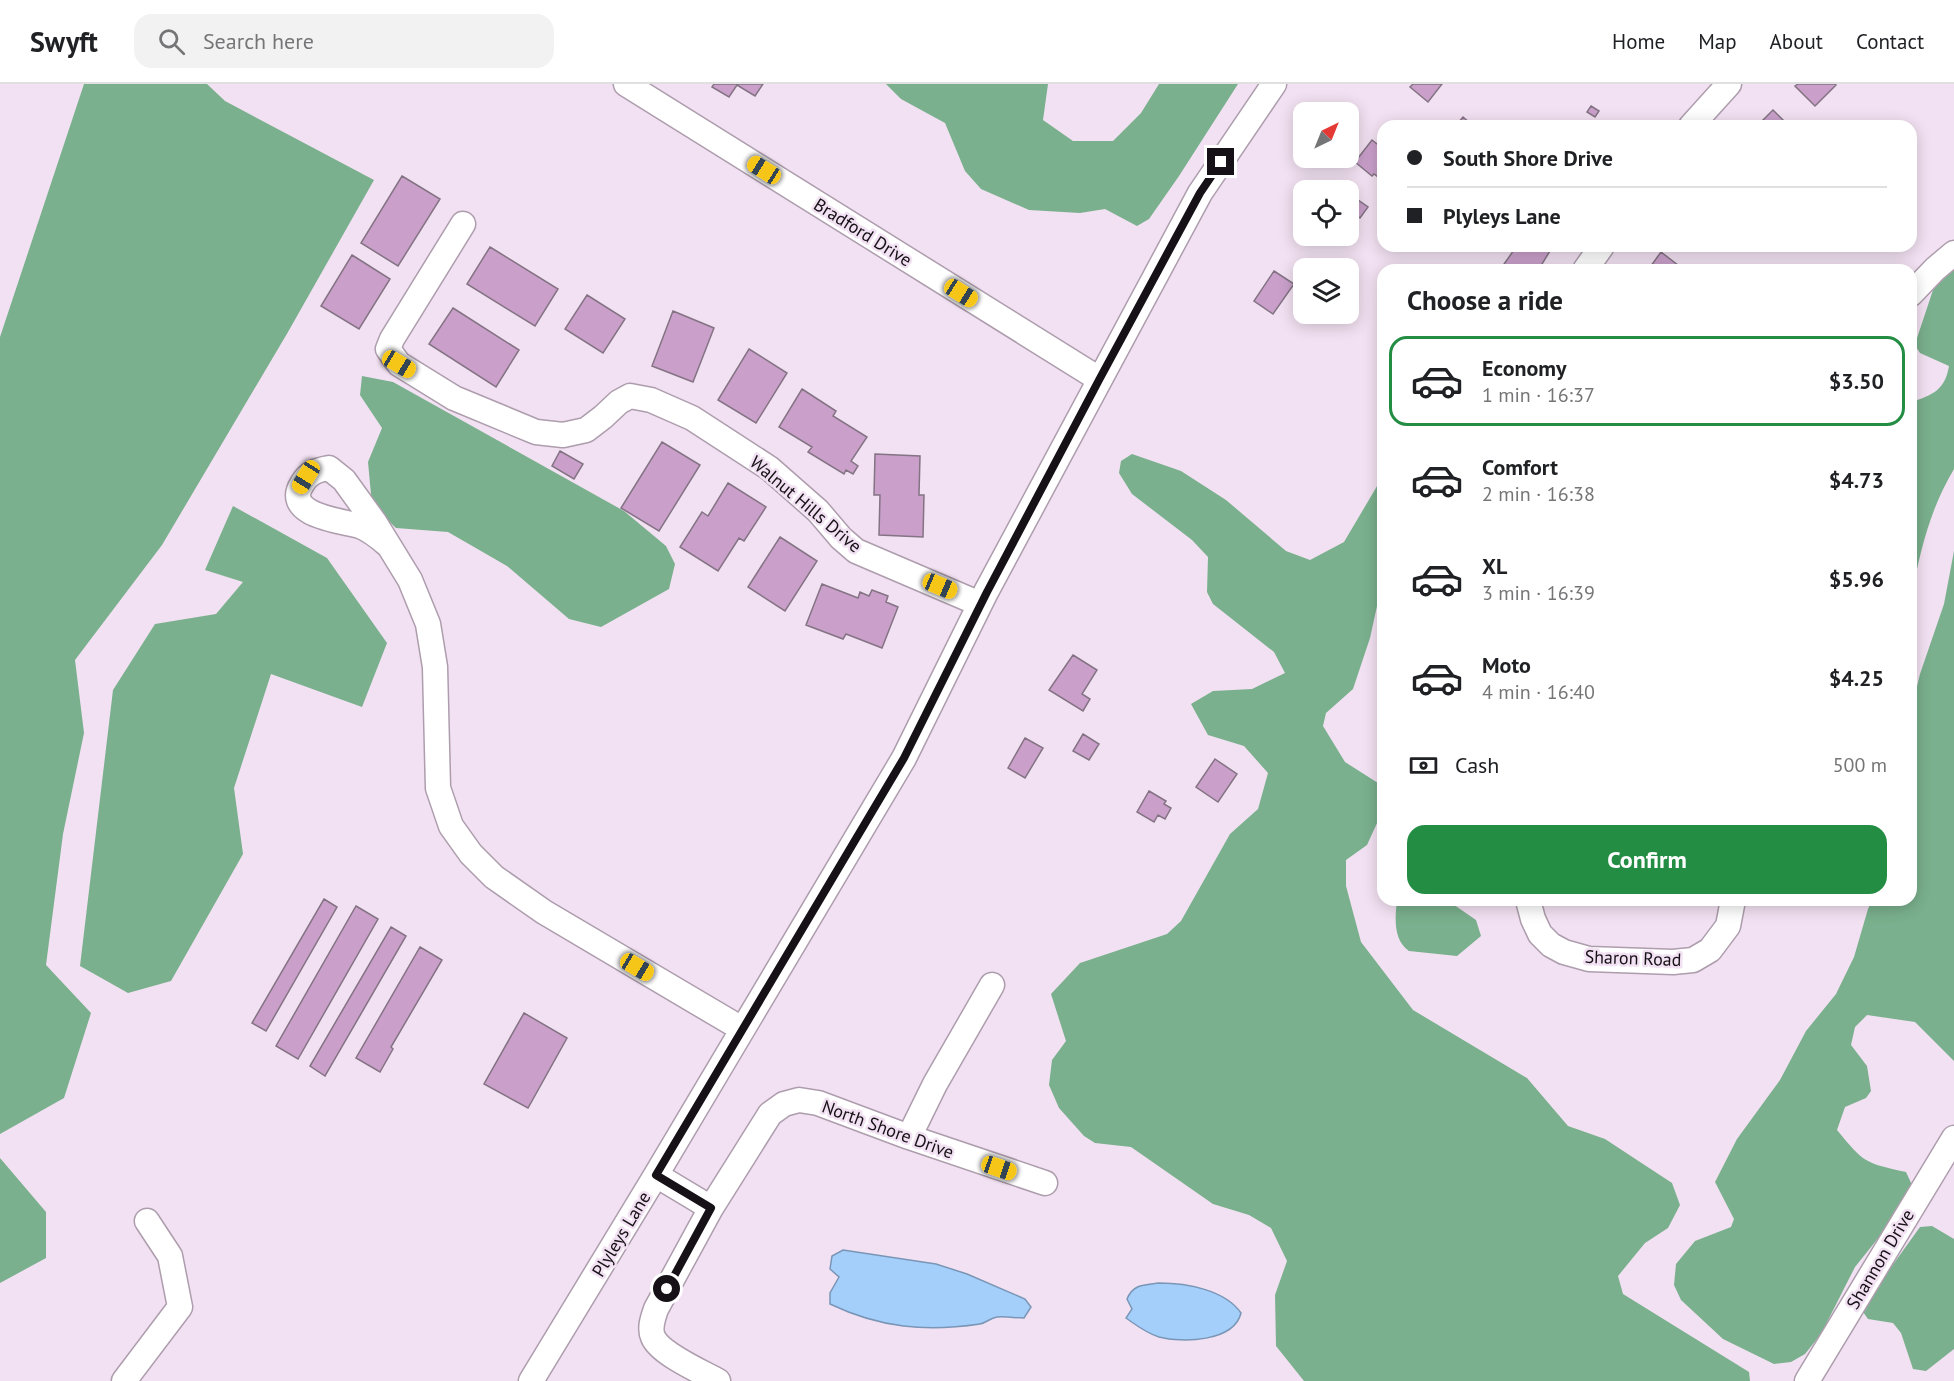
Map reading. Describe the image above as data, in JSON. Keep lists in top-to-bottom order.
{
  "streets": {
    "street": [
      "Bradford Drive",
      "Walnut Hills Drive",
      "Sharon Road",
      "North Shore Drive",
      "Plyleys Lane",
      "Shannon Drive"
    ]
  },
  "crossings": [
    ["Bradford Drive", "Plyleys Lane"],
    ["Walnut Hills Drive", "Plyleys Lane"]
  ],
  "north": "top right",
  "page": {
    "header": "Swyft",
    "search": "Search here",
    "nav": [
      "Home",
      "Map",
      "About",
      "Contact"
    ],
    "banner": ["South Shore Drive", "Plyleys Lane"],
    "heading": "Choose a ride",
    "list": [
      {
        "name": "Economy",
        "note": "1 min · 16:37",
        "value": "$3.50"
      },
      {
        "name": "Comfort",
        "note": "2 min · 16:38",
        "value": "$4.73"
      },
      {
        "name": "XL",
        "note": "3 min · 16:39",
        "value": "$5.96"
      },
      {
        "name": "Moto",
        "note": "4 min · 16:40",
        "value": "$4.25"
      }
    ],
    "pay": ["Cash", "500 m"],
    "buttons": "Confirm"
  }
}
